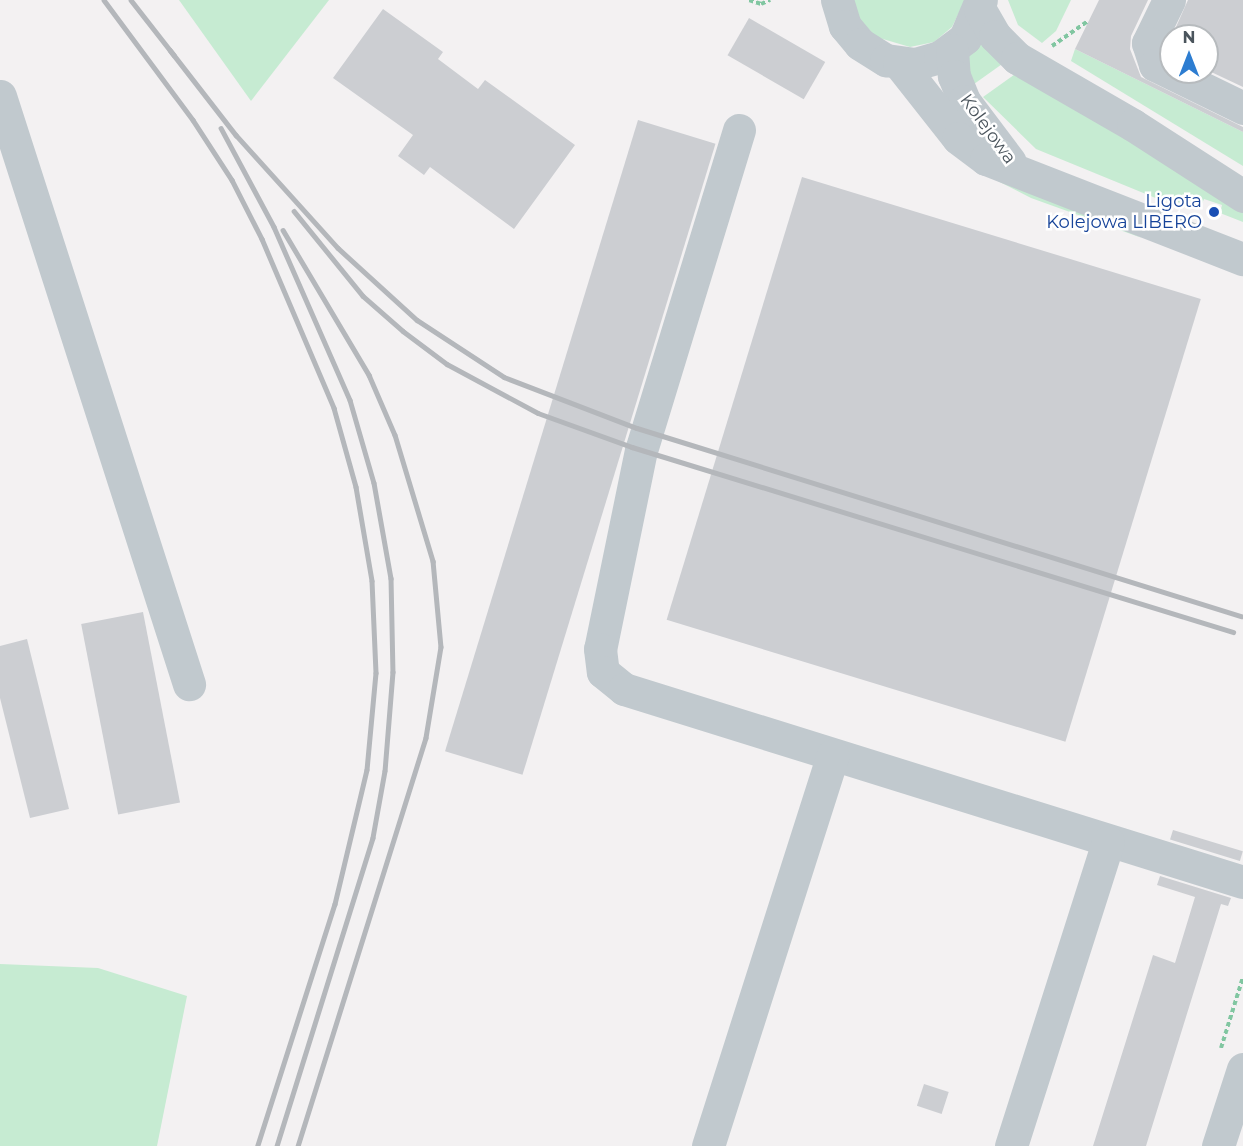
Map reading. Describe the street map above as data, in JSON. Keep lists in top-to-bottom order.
{
  "streets": {
    "street": ["Kolejowa"]
  },
  "places": ["Ligota Kolejowa LIBERO"],
  "north": "top"
}
